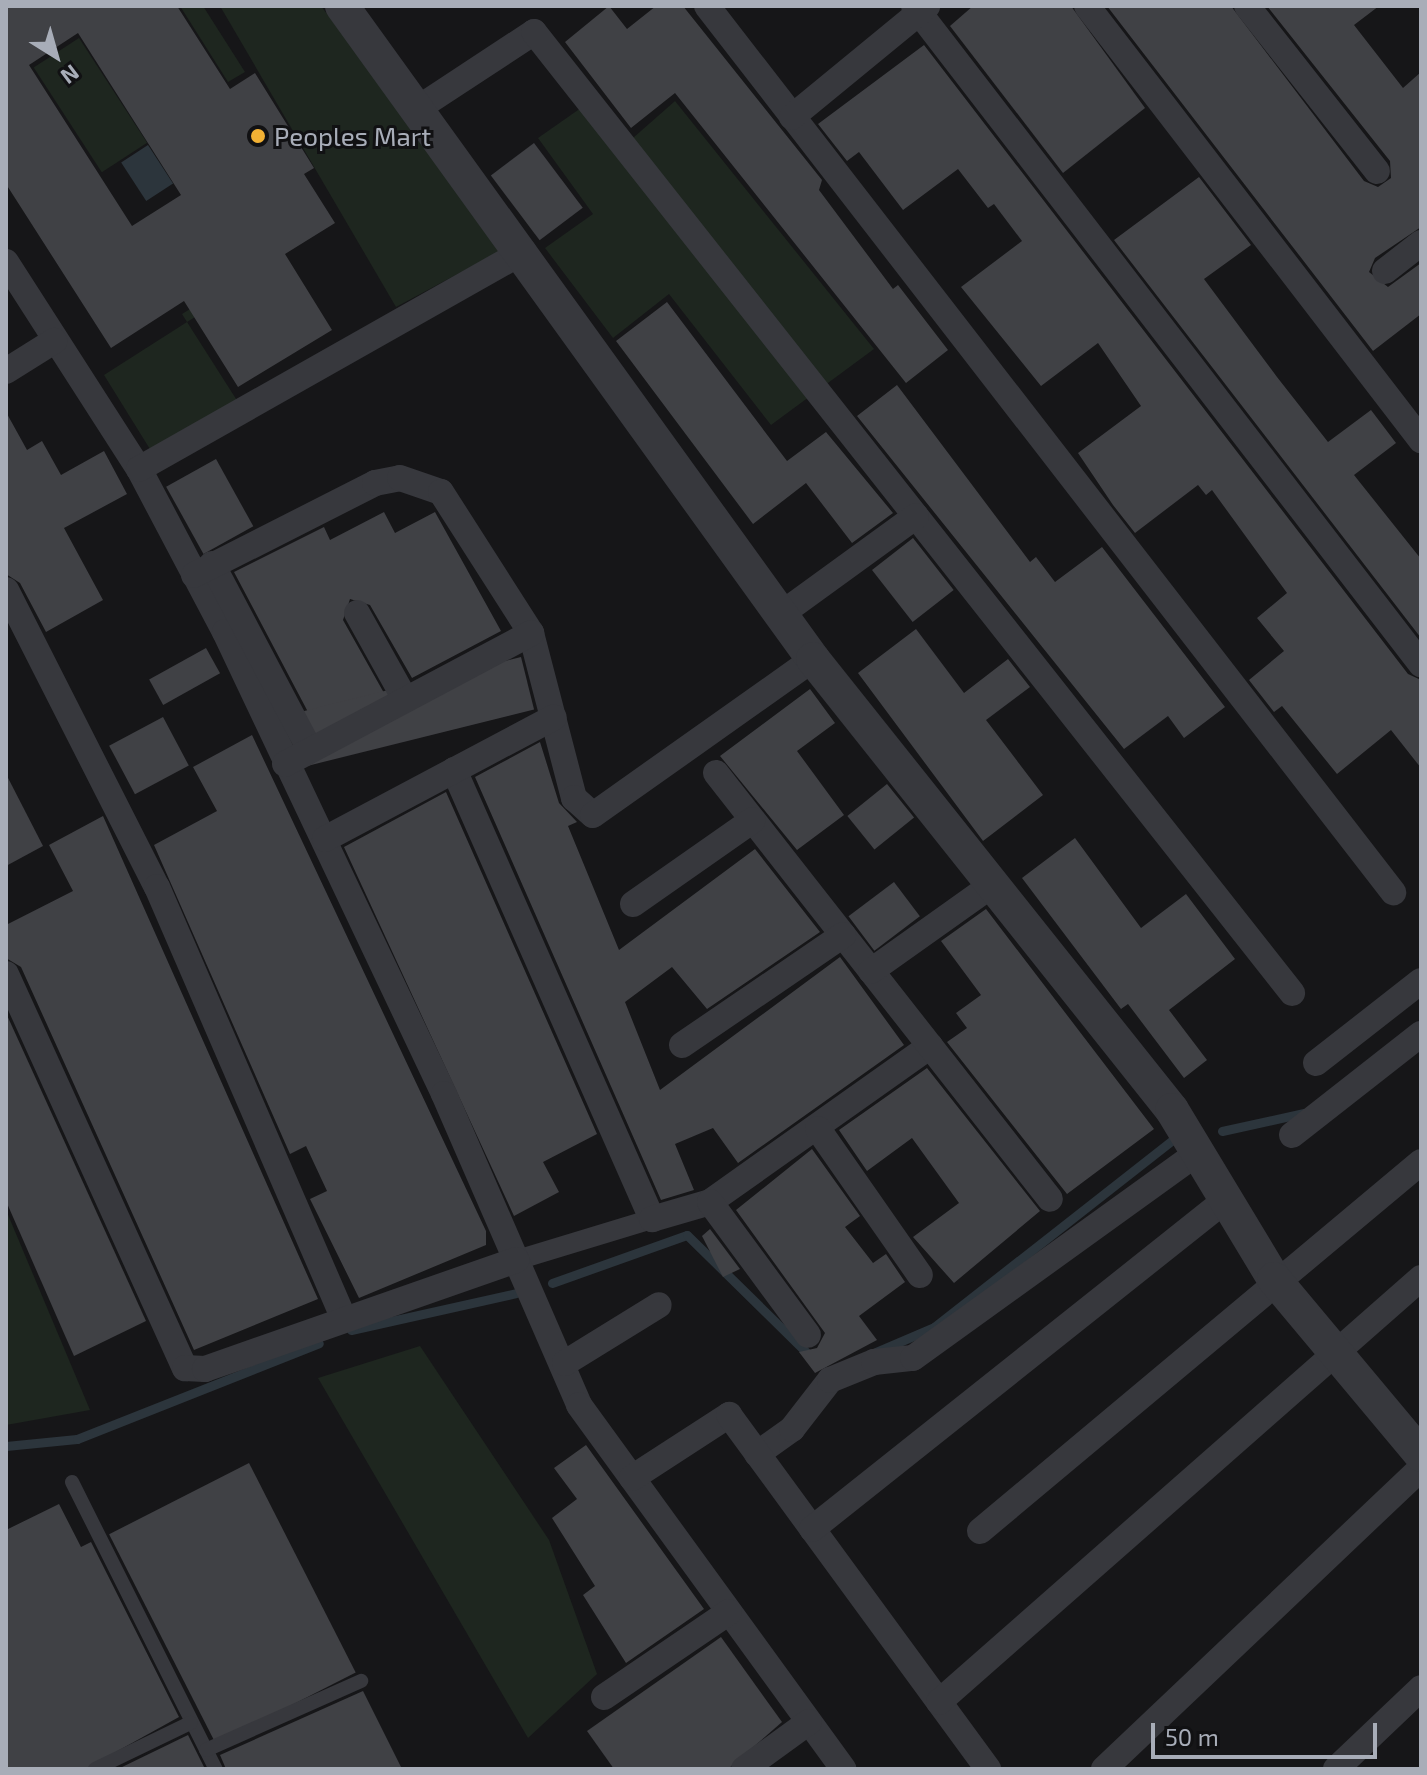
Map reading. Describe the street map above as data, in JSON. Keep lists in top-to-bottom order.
{
  "places": ["Peoples Mart"],
  "scale_bar": "50 m",
  "north": "bottom right"
}
